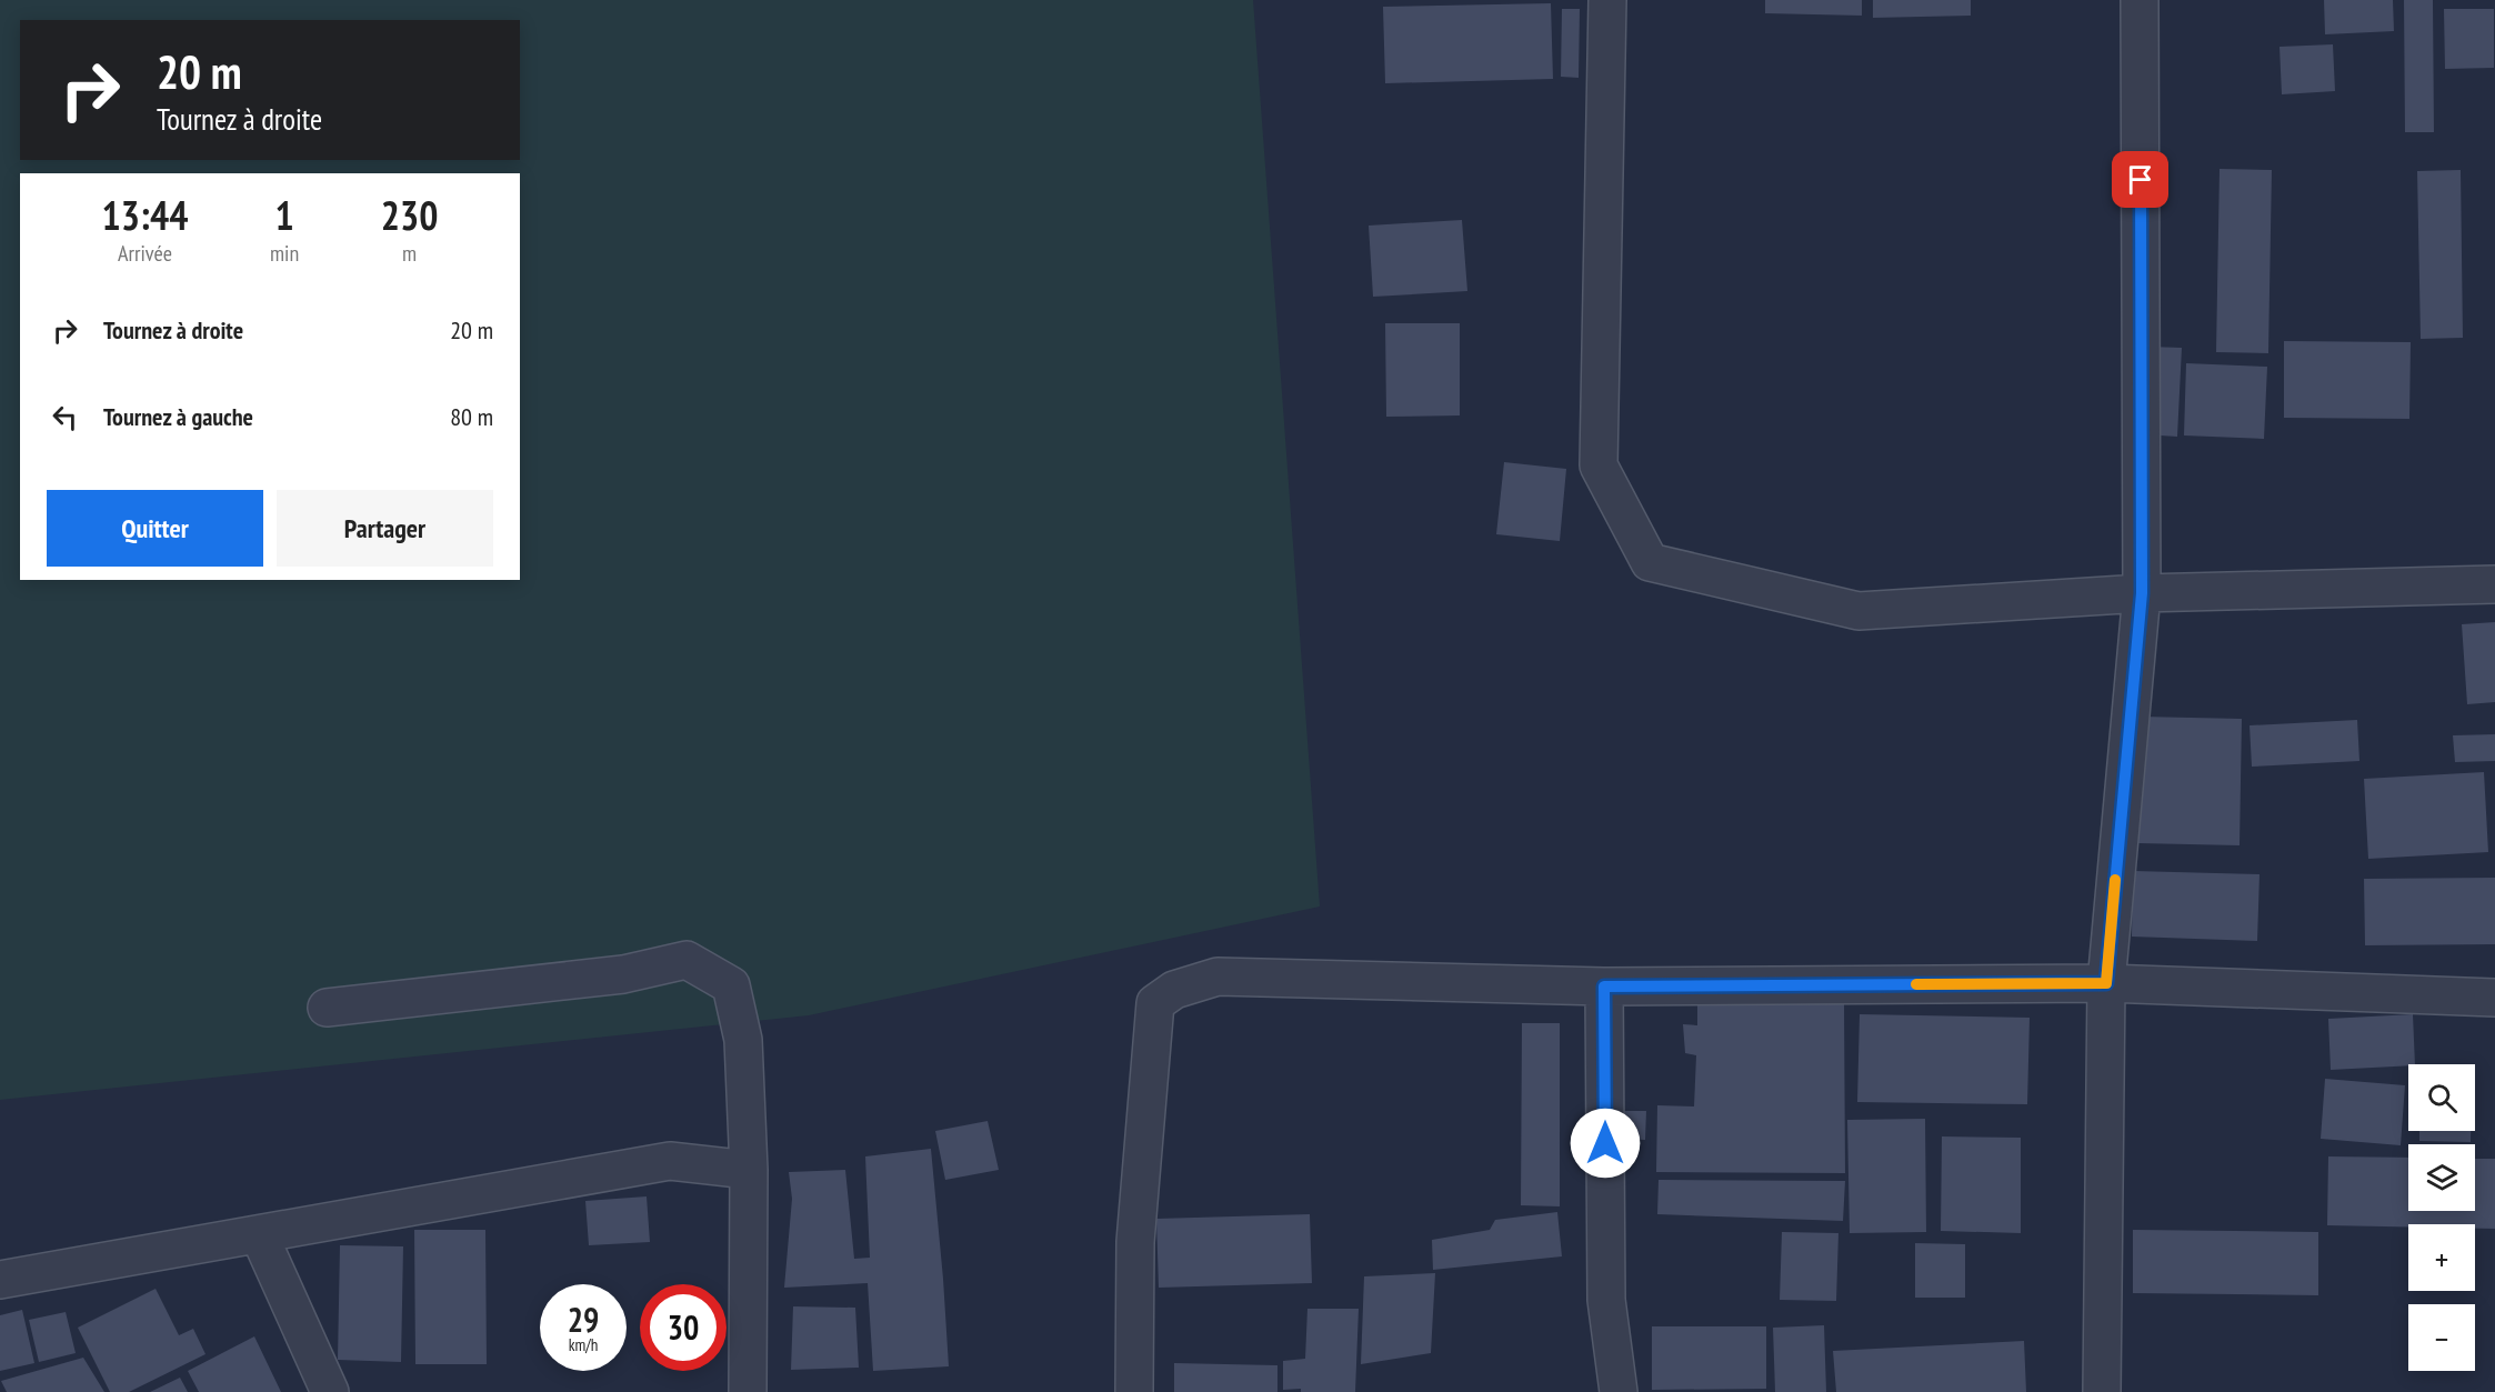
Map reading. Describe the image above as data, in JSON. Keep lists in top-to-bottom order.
{
  "page": {
    "turn": ["20 m", "Tournez à droite"],
    "eta": [
      "13:44",
      "Arrivée",
      "1",
      "min",
      "230",
      "m"
    ],
    "list": [
      {
        "name": "Tournez à droite",
        "value": "20 m"
      },
      {
        "name": "Tournez à gauche",
        "value": "80 m"
      }
    ],
    "buttons": ["Quitter", "Partager"],
    "map_buttons": ["+", "−"],
    "speed": "29 km/h",
    "limit": "30"
  }
}
